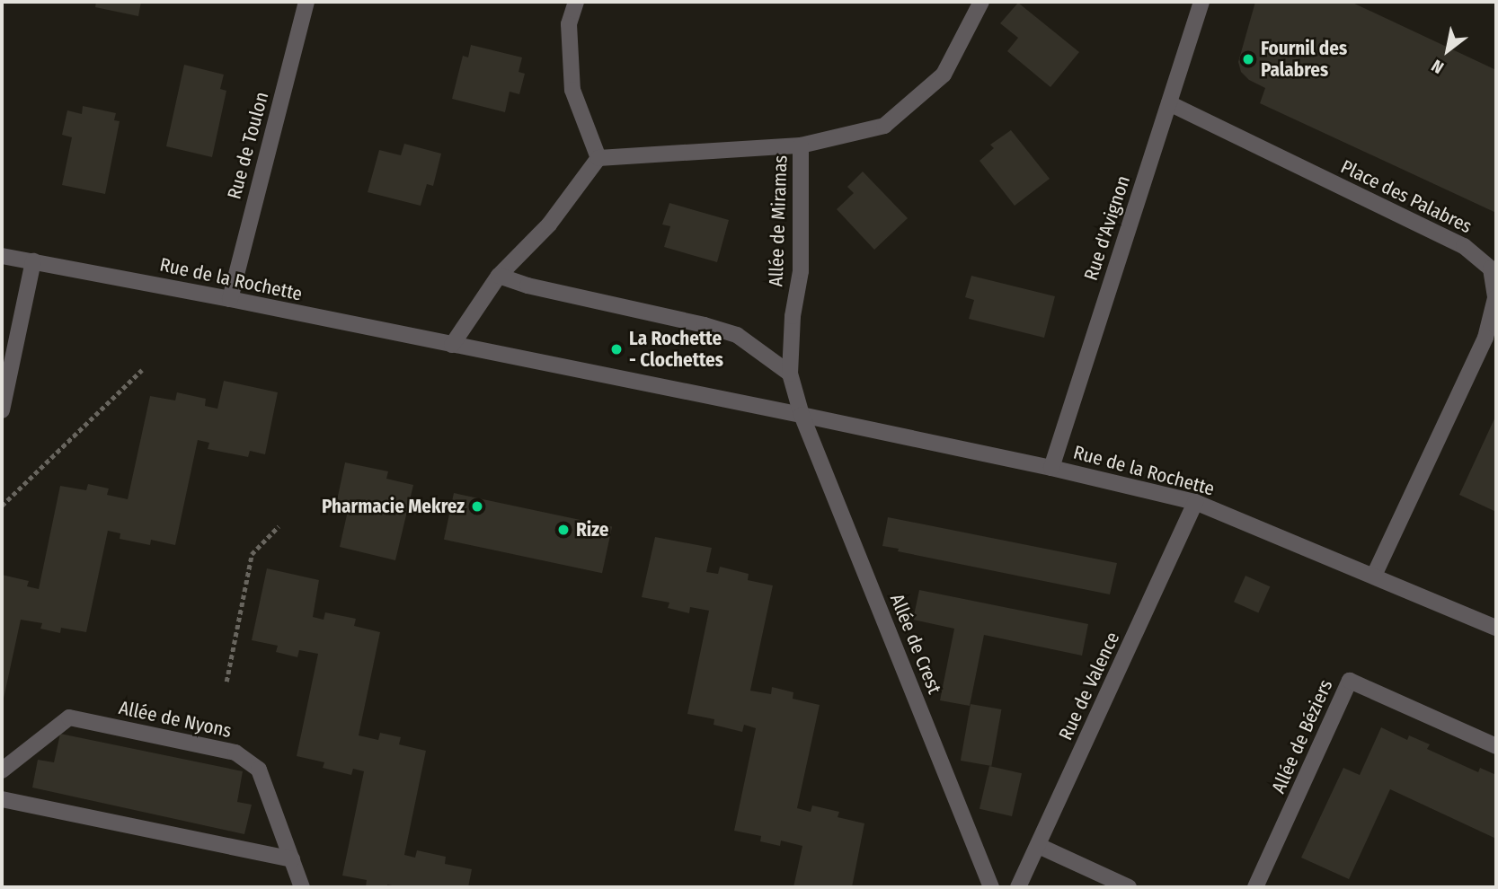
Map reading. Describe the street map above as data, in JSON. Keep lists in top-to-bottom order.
{
  "streets": {
    "street": [
      "Rue de Toulon",
      "Place des Palabres",
      "Allée de Miramas",
      "Rue d'Avignon",
      "Rue de la Rochette",
      "Allée de Crest",
      "Rue de Valence",
      "Allée de Nyons",
      "Allée de Béziers"
    ]
  },
  "crossings": [
    ["Rue de Toulon", "Rue de la Rochette"],
    ["Place des Palabres", "Rue d'Avignon"],
    ["Place des Palabres", "Rue de la Rochette"],
    ["Rue d'Avignon", "Rue de la Rochette"],
    ["Rue de la Rochette", "Allée de Crest"],
    ["Rue de la Rochette", "Rue de Valence"]
  ],
  "places": [
    "Fournil des Palabres",
    "La Rochette - Clochettes",
    "Pharmacie Mekrez",
    "Rize"
  ],
  "north": "bottom left"
}
